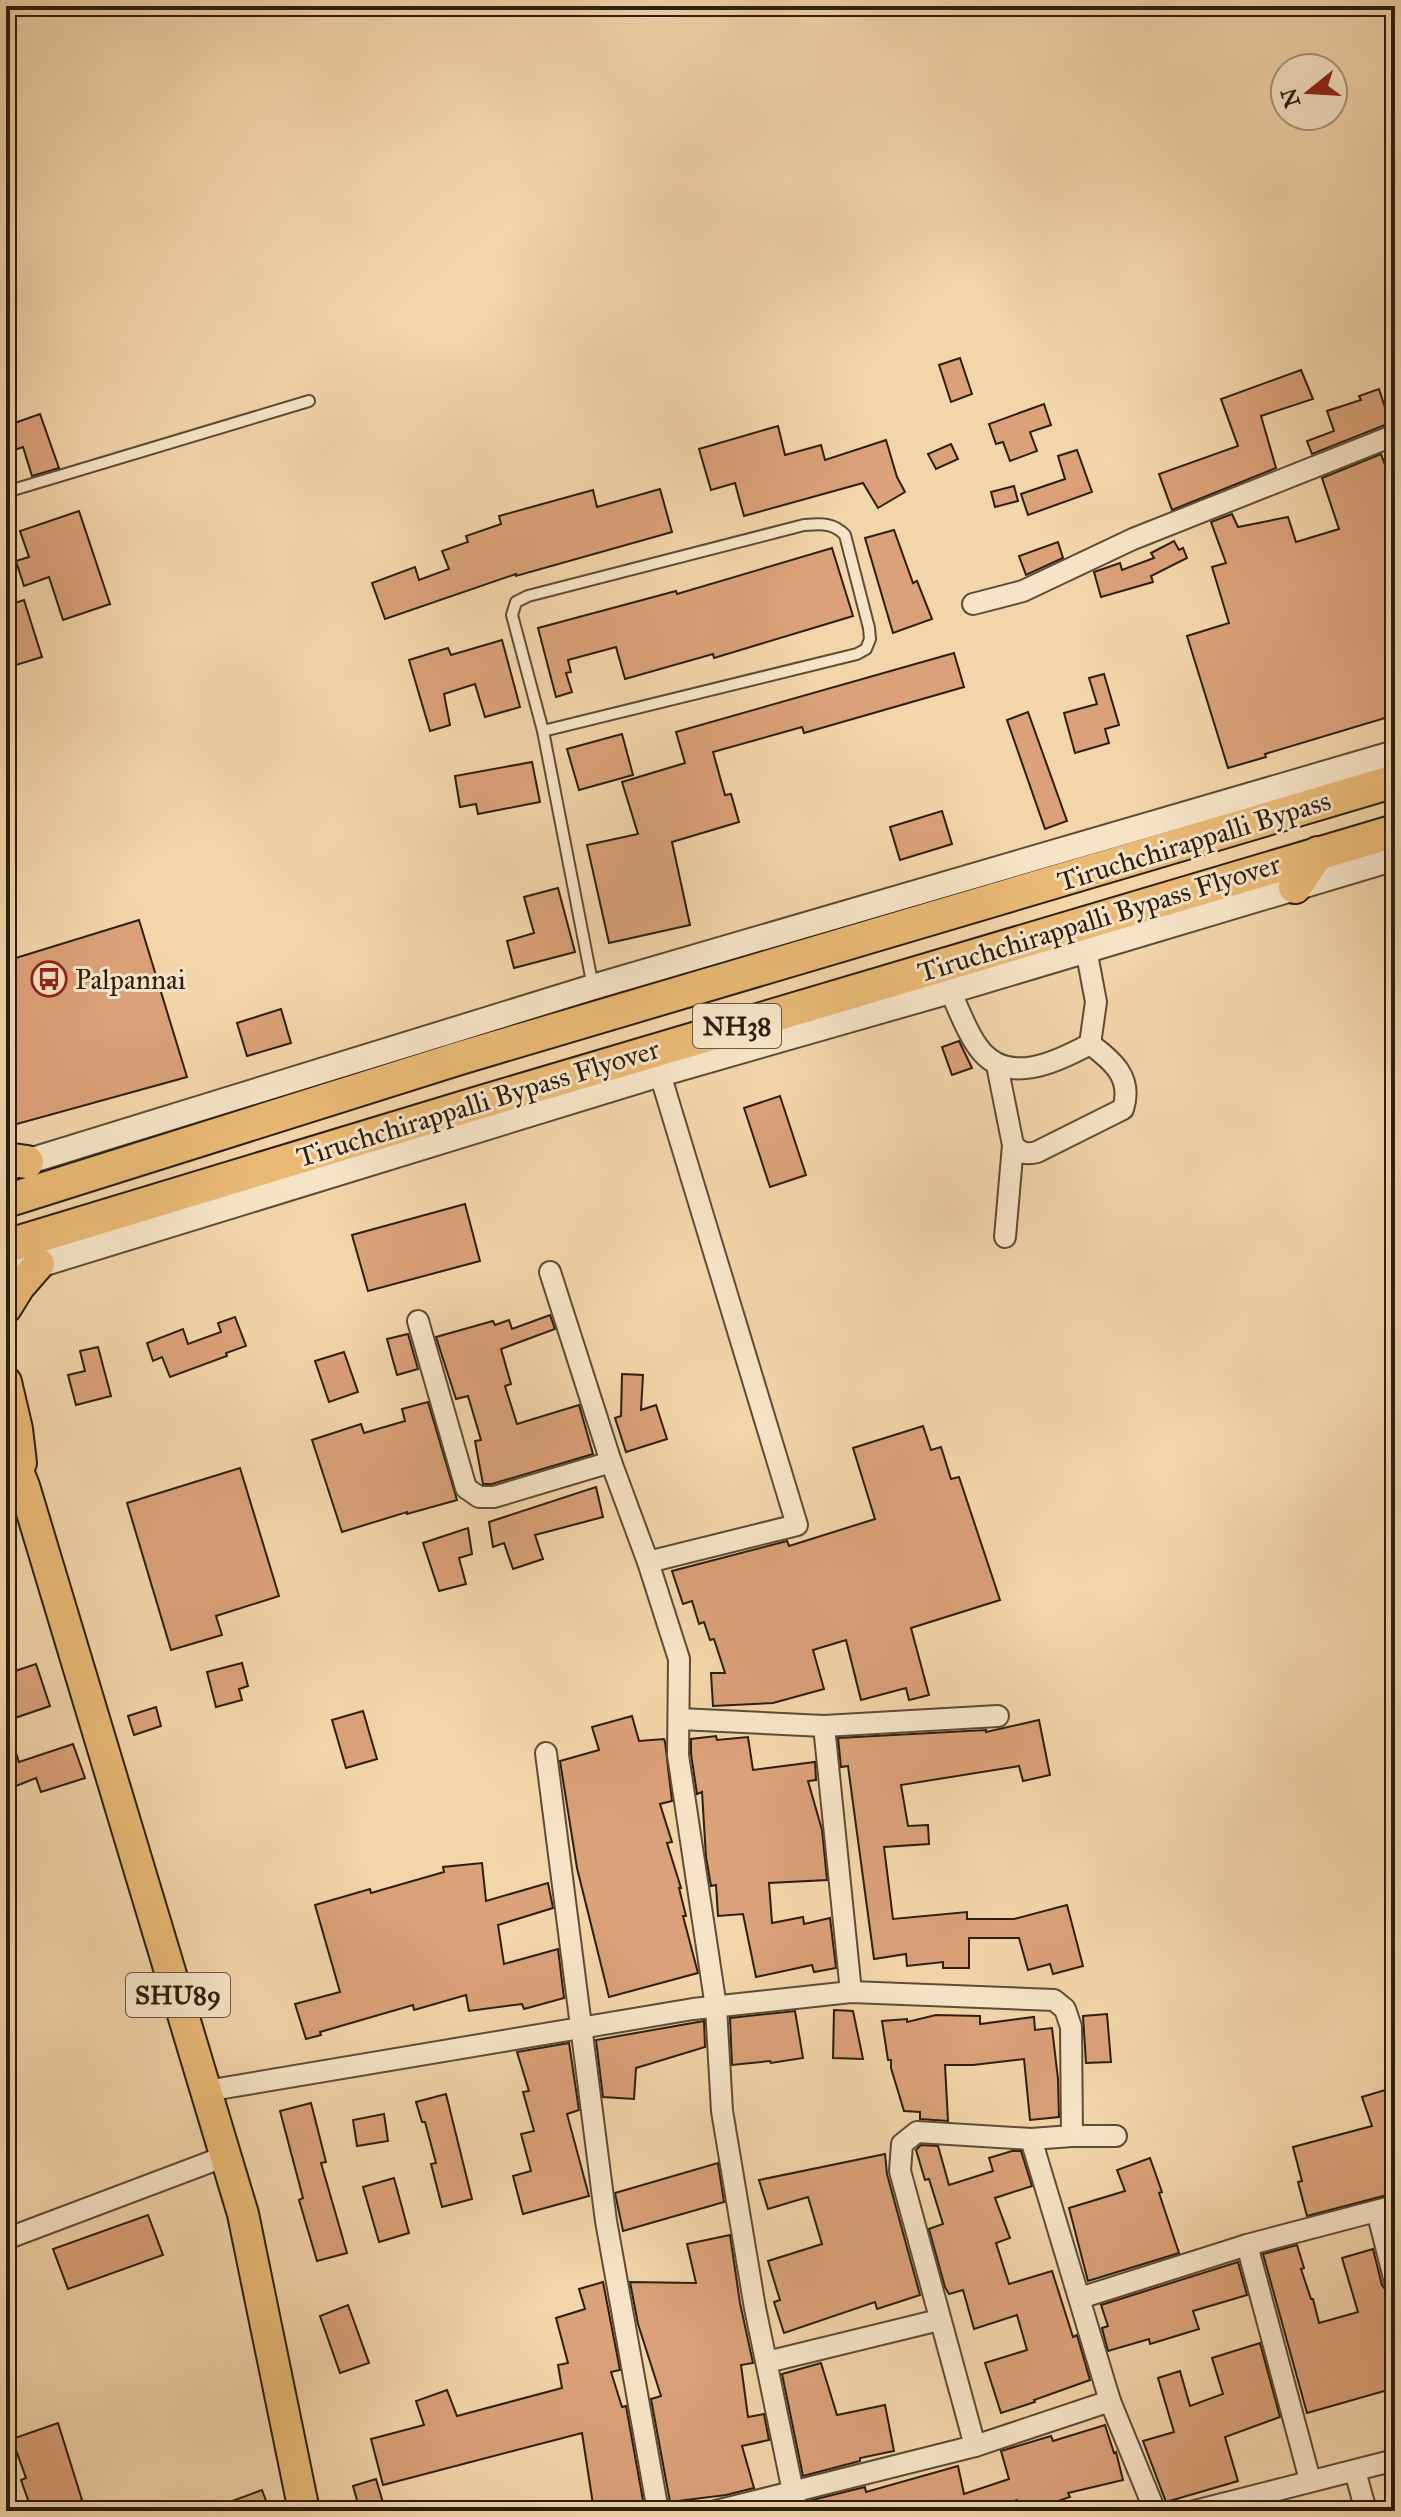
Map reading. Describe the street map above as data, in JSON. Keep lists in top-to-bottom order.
{
  "streets": {
    "highway": ["Tiruchchirappalli Bypass", "Tiruchchirappalli Bypass Flyover", "NH38"],
    "main road": ["SHU89"]
  },
  "crossings": [
    ["Tiruchchirappalli Bypass", "Tiruchchirappalli Bypass Flyover"]
  ],
  "places": {
    "bus stop": ["Palpannai"]
  },
  "north": "left"
}
